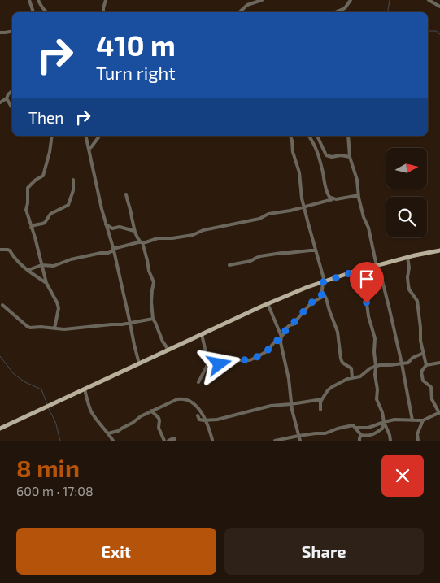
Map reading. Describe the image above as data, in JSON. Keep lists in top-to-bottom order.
{
  "north": "right",
  "page": {
    "turn": ["410 m", "Turn right"],
    "then": "Then",
    "heading": ["8 min", "600 m · 17:08"],
    "buttons": ["Exit", "Share"]
  }
}
